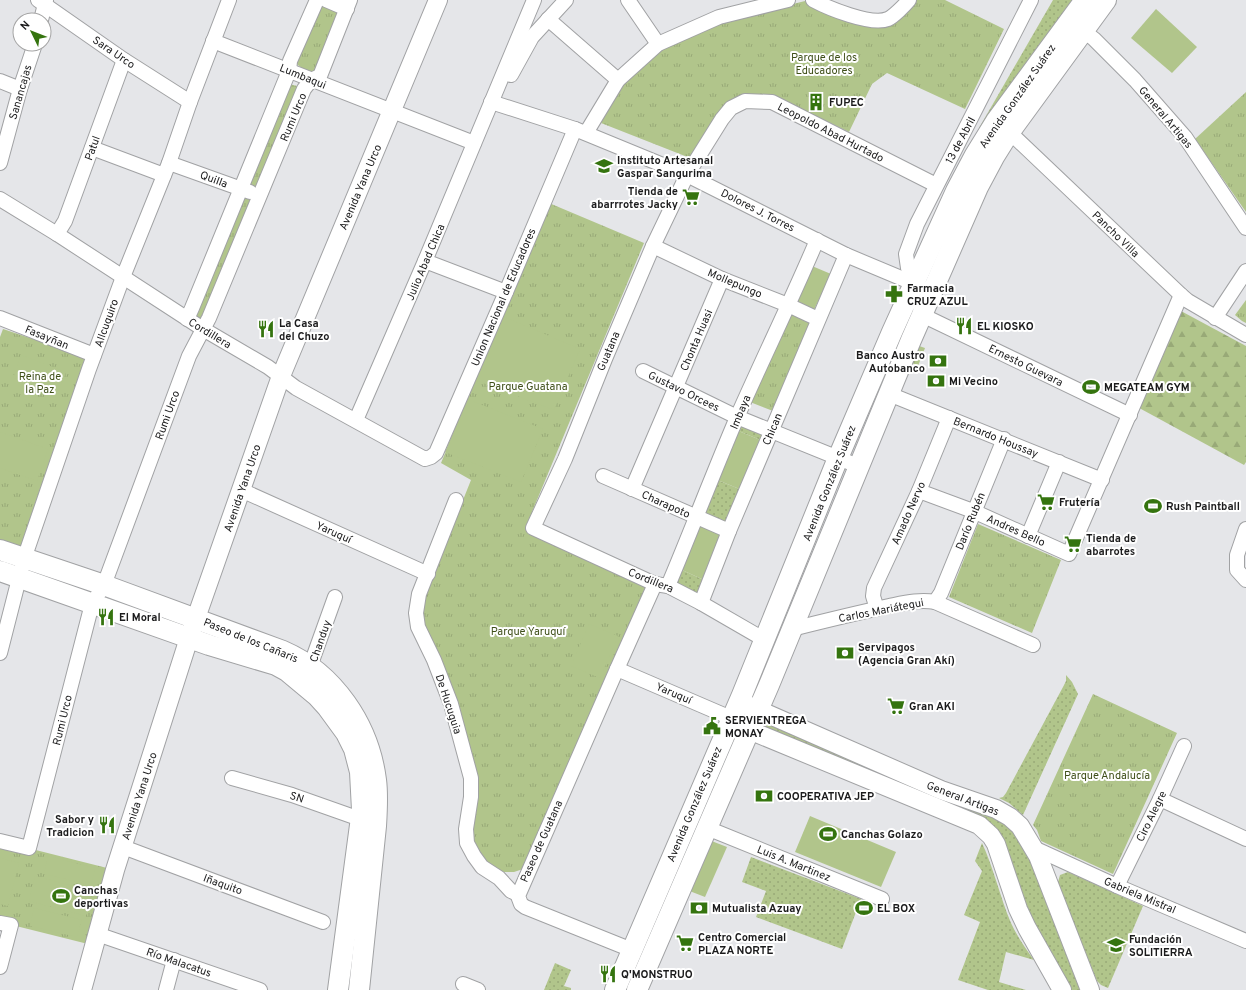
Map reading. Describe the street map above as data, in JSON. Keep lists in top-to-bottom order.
{
  "streets": {
    "main road": ["Avenida González Suárez", "Paseo de los Cañaris"],
    "street": [
      "Sara Urco",
      "Lumbaqui",
      "Sanancajas",
      "Rumi Urco",
      "General Artigas",
      "Leopoldo Abad Hurtado",
      "13 de Abril",
      "Patul",
      "Quilla",
      "Avenida Yana Urco",
      "Dolores J. Torres",
      "Pancho Villa",
      "Julio Abad Chica",
      "Mollepungo",
      "Union Nacional de Educadores",
      "Allcuquiro",
      "Cordillera",
      "Fasayñan",
      "Chonta Huasi",
      "Guatana",
      "Ernesto Guevara",
      "Gustavo Orcees",
      "Imbaya",
      "Chican",
      "Bernardo Houssay",
      "Charapoto",
      "Amado Nervo",
      "Darío Rubén",
      "Andres Bello",
      "Yaruquí",
      "Carlos Mariátegui",
      "Chanduy",
      "De Hucuguia",
      "SN",
      "Ciro Alegre",
      "Paseo de Guatana",
      "Luis A. Martinez",
      "Iñaquito",
      "Gabriela Mistral",
      "Río Malacatus"
    ]
  },
  "crossings": [
    ["Sara Urco", "Patul"],
    ["Sara Urco", "Allcuquiro"],
    ["Lumbaqui", "Rumi Urco"],
    ["Lumbaqui", "Avenida Yana Urco"],
    ["Lumbaqui", "Julio Abad Chica"],
    ["Lumbaqui", "Allcuquiro"],
    ["Avenida González Suárez", "General Artigas"],
    ["Avenida González Suárez", "13 de Abril"],
    ["Avenida González Suárez", "Dolores J. Torres"],
    ["Avenida González Suárez", "Pancho Villa"],
    ["Avenida González Suárez", "Cordillera"],
    ["Avenida González Suárez", "Ernesto Guevara"],
    ["Avenida González Suárez", "Gustavo Orcees"],
    ["Avenida González Suárez", "Bernardo Houssay"],
    ["Avenida González Suárez", "Yaruquí"],
    ["Avenida González Suárez", "Carlos Mariátegui"],
    ["Avenida González Suárez", "Paseo de Guatana"],
    ["Avenida González Suárez", "Luis A. Martinez"],
    ["Rumi Urco", "Quilla"],
    ["Rumi Urco", "Cordillera"],
    ["Rumi Urco", "Paseo de los Cañaris"],
    ["General Artigas", "Yaruquí"],
    ["General Artigas", "Gabriela Mistral"],
    ["Leopoldo Abad Hurtado", "13 de Abril"],
    ["Leopoldo Abad Hurtado", "Dolores J. Torres"],
    ["Leopoldo Abad Hurtado", "Guatana"],
    ["13 de Abril", "Dolores J. Torres"],
    ["Patul", "Quilla"],
    ["Patul", "Cordillera"],
    ["Quilla", "Allcuquiro"],
    ["Avenida Yana Urco", "Cordillera"],
    ["Avenida Yana Urco", "Yaruquí"],
    ["Avenida Yana Urco", "Paseo de los Cañaris"],
    ["Avenida Yana Urco", "Iñaquito"],
    ["Avenida Yana Urco", "Río Malacatus"],
    ["Dolores J. Torres", "Julio Abad Chica"],
    ["Dolores J. Torres", "Union Nacional de Educadores"],
    ["Dolores J. Torres", "Guatana"],
    ["Dolores J. Torres", "Imbaya"],
    ["Dolores J. Torres", "Chican"],
    ["Julio Abad Chica", "Cordillera"],
    ["Mollepungo", "Chonta Huasi"],
    ["Mollepungo", "Guatana"],
    ["Mollepungo", "Imbaya"],
    ["Mollepungo", "Chican"],
    ["Union Nacional de Educadores", "Cordillera"],
    ["Allcuquiro", "Cordillera"],
    ["Allcuquiro", "Fasayñan"],
    ["Allcuquiro", "Paseo de los Cañaris"],
    ["Cordillera", "Guatana"],
    ["Cordillera", "Imbaya"],
    ["Cordillera", "Chican"],
    ["Cordillera", "Paseo de Guatana"],
    ["Chonta Huasi", "Gustavo Orcees"],
    ["Chonta Huasi", "Charapoto"],
    ["Gustavo Orcees", "Imbaya"],
    ["Gustavo Orcees", "Chican"],
    ["Imbaya", "Charapoto"],
    ["Imbaya", "Paseo de Guatana"],
    ["Chican", "Charapoto"],
    ["Bernardo Houssay", "Amado Nervo"],
    ["Bernardo Houssay", "Darío Rubén"],
    ["Bernardo Houssay", "Andres Bello"],
    ["Amado Nervo", "Andres Bello"],
    ["Amado Nervo", "Carlos Mariátegui"],
    ["Darío Rubén", "Andres Bello"],
    ["Darío Rubén", "Carlos Mariátegui"],
    ["Yaruquí", "De Hucuguia"],
    ["Yaruquí", "Paseo de Guatana"],
    ["Paseo de los Cañaris", "Chanduy"],
    ["Paseo de los Cañaris", "SN"],
    ["De Hucuguia", "Paseo de Guatana"],
    ["Ciro Alegre", "Gabriela Mistral"]
  ],
  "parks": [
    "Parque de los Educadores",
    "Reina de la Paz",
    "Parque Guatana",
    "Parque Yaruquí",
    "Parque Andalucía"
  ],
  "places": {
    "building": ["FUPEC"],
    "school or university": ["Instituto Artesanal Gaspar Sangurima", "Fundación SOLITIERRA"],
    "supermarket": [
      "Tienda de abarrrotes Jacky",
      "Frutería",
      "Tienda de abarrotes",
      "Gran AKI",
      "Centro Comercial PLAZA NORTE"
    ],
    "pharmacy": ["Farmacia CRUZ AZUL"],
    "restaurant": [
      "EL KIOSKO",
      "La Casa del Chuzo",
      "El Moral",
      "Sabor y Tradicion",
      "Q'MONSTRUO"
    ],
    "bank": [
      "Banco Austro Autobanco",
      "Mi Vecino",
      "Servipagos (Agencia Gran Akí)",
      "COOPERATIVA JEP",
      "Mutualista Azuay"
    ],
    "sports": [
      "MEGATEAM GYM",
      "Rush Paintball",
      "Canchas Golazo",
      "Canchas deportivas",
      "EL BOX"
    ],
    "public building": ["SERVIENTREGA MONAY"]
  },
  "north": "top left"
}
